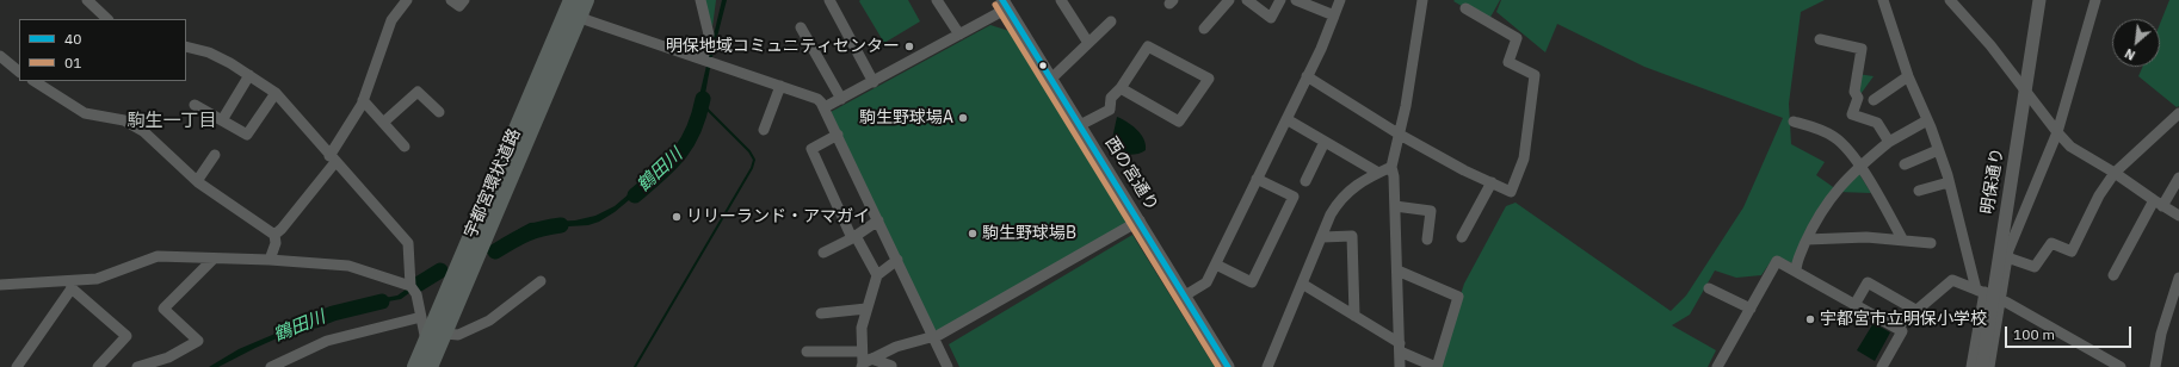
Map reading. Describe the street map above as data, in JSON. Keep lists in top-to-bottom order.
{
  "streets": {
    "main road": ["宇都宮環状道路"],
    "street": ["西の宮通り", "明保通り"]
  },
  "districts": ["駒生一丁目"],
  "water": ["鶴田川"],
  "places": [
    "明保地域コミュニティセンター",
    "駒生野球場A",
    "リリーランド・アマガイ",
    "駒生野球場B",
    "宇都宮市立明保小学校"
  ],
  "lines": ["transit line 40", "transit line 01"],
  "legend": ["40", "01"],
  "scale_bar": "100 m",
  "north": "bottom left"
}
